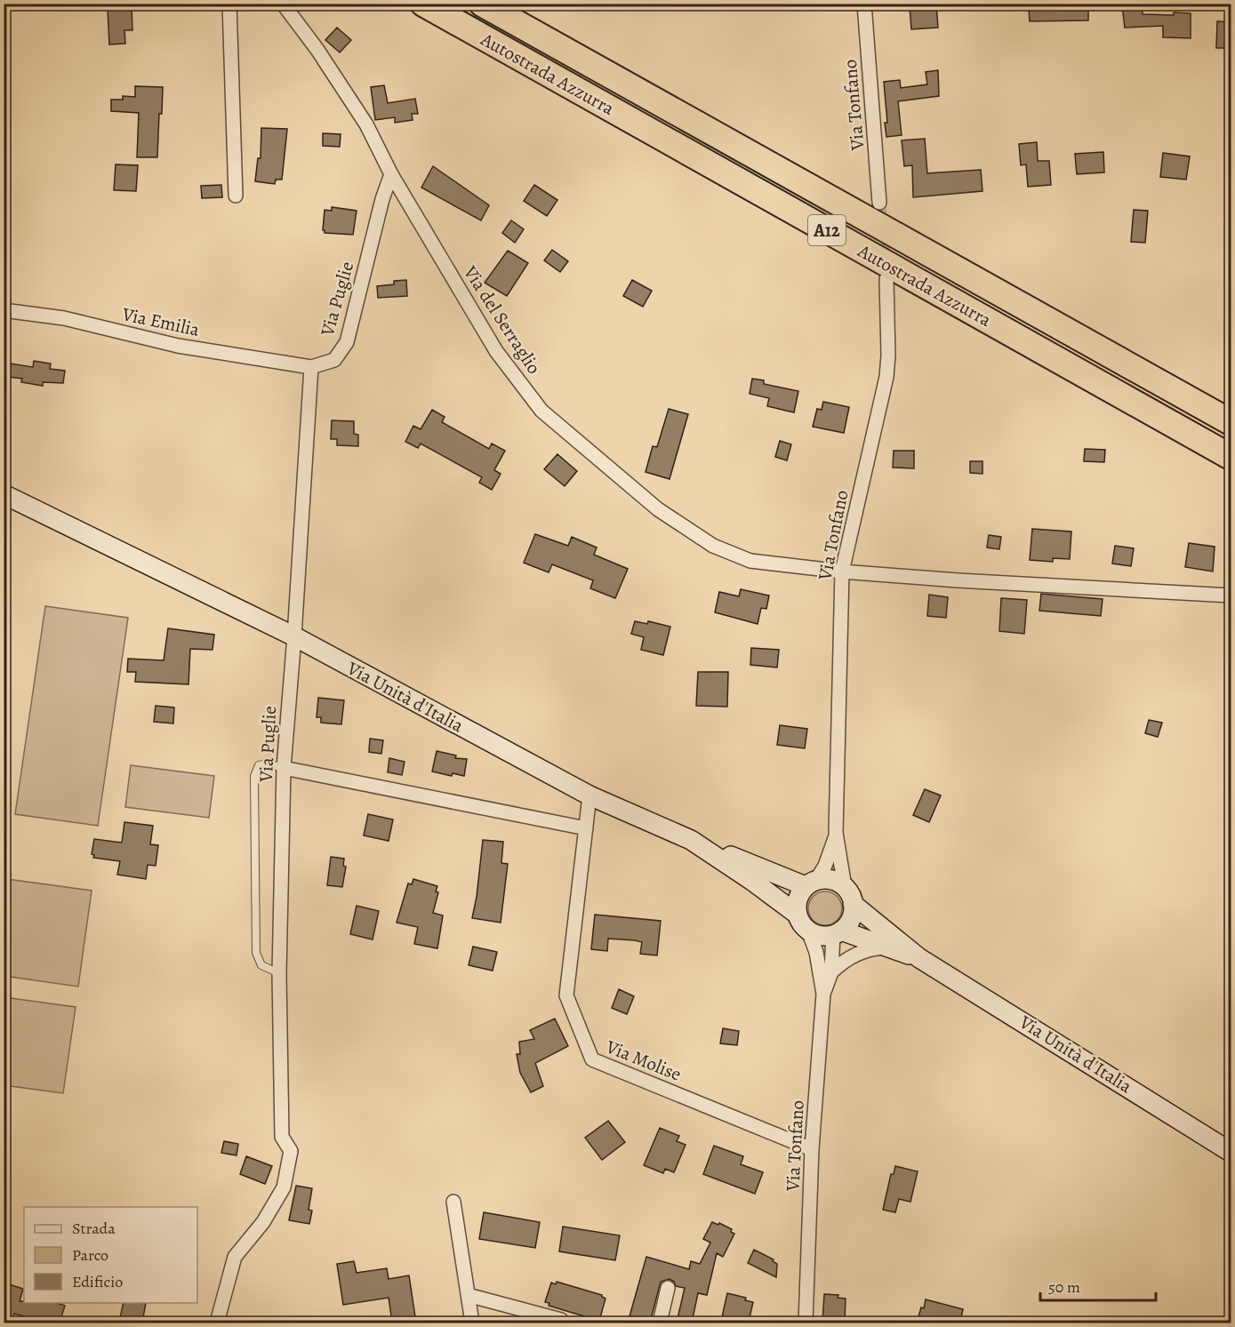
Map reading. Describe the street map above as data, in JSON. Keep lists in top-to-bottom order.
{
  "streets": {
    "highway": ["Autostrada Azzurra", "A12"],
    "main road": ["Via Unità d'Italia"],
    "street": [
      "Via Tonfano",
      "Via Puglie",
      "Via del Serraglio",
      "Via Emilia",
      "Via Molise"
    ]
  },
  "crossings": [
    ["Via Tonfano", "Via del Serraglio"],
    ["Via Tonfano", "Via Unità d'Italia"],
    ["Via Tonfano", "Via Molise"],
    ["Via Puglie", "Via del Serraglio"],
    ["Via Puglie", "Via Emilia"],
    ["Via Puglie", "Via Unità d'Italia"],
    ["Via Unità d'Italia", "Via Molise"]
  ],
  "legend": ["Strada", "Parco", "Edificio"],
  "scale_bar": "50 m"
}
